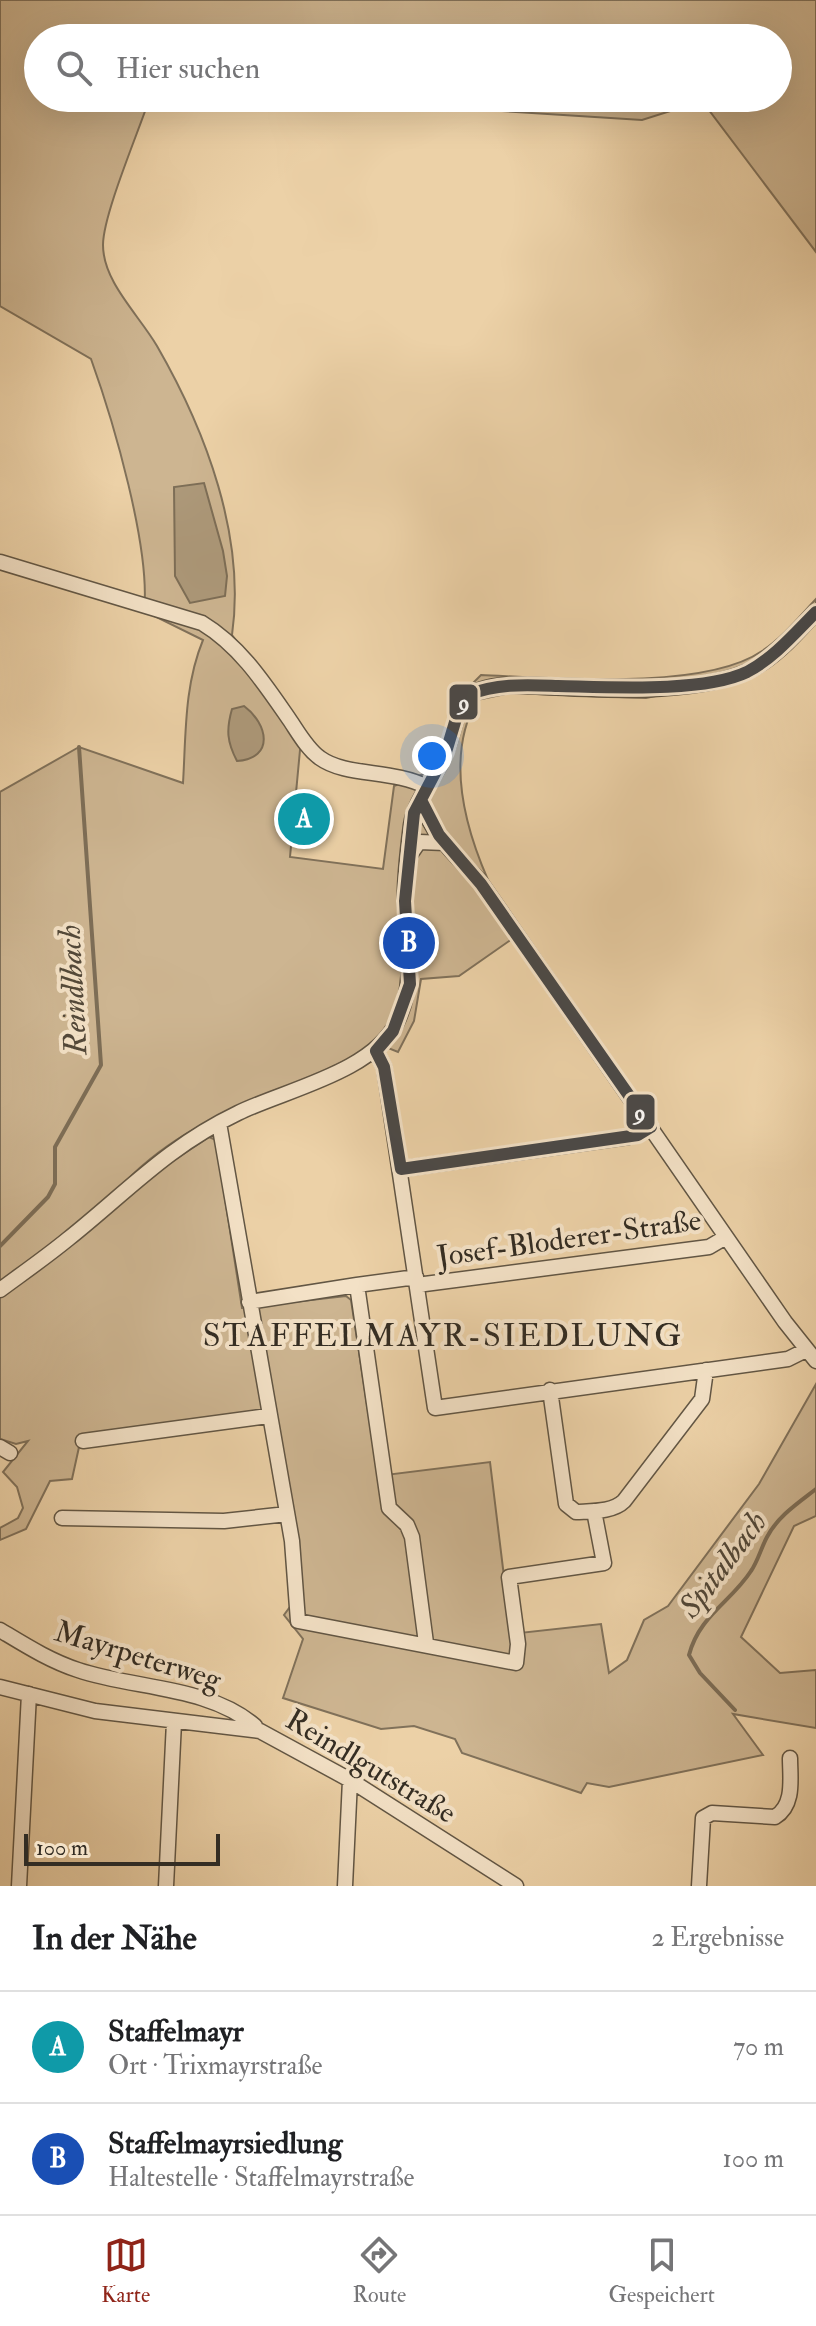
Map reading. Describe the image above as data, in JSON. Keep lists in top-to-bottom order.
{
  "streets": {
    "street": ["Josef-Bloderer-Straße", "Mayrpeterweg", "Reindlgutstraße"]
  },
  "crossings": [
    ["Mayrpeterweg", "Reindlgutstraße"]
  ],
  "districts": ["STAFFELMAYR-SIEDLUNG"],
  "water": ["Reindlbach", "Spitalbach"],
  "lines": ["transit line 9"],
  "scale_bar": "100 m",
  "page": {
    "search": "Hier suchen",
    "pins": ["A", "B"],
    "scale": "100 m",
    "heading": ["In der Nähe", "2 Ergebnisse"],
    "list": [
      {
        "mark": "A",
        "name": "Staffelmayr",
        "note": "Ort · Trixmayrstraße",
        "value": "70 m"
      },
      {
        "mark": "B",
        "name": "Staffelmayrsiedlung",
        "note": "Haltestelle · Staffelmayrstraße",
        "value": "100 m"
      }
    ],
    "nav": ["Karte", "Route", "Gespeichert"]
  }
}
